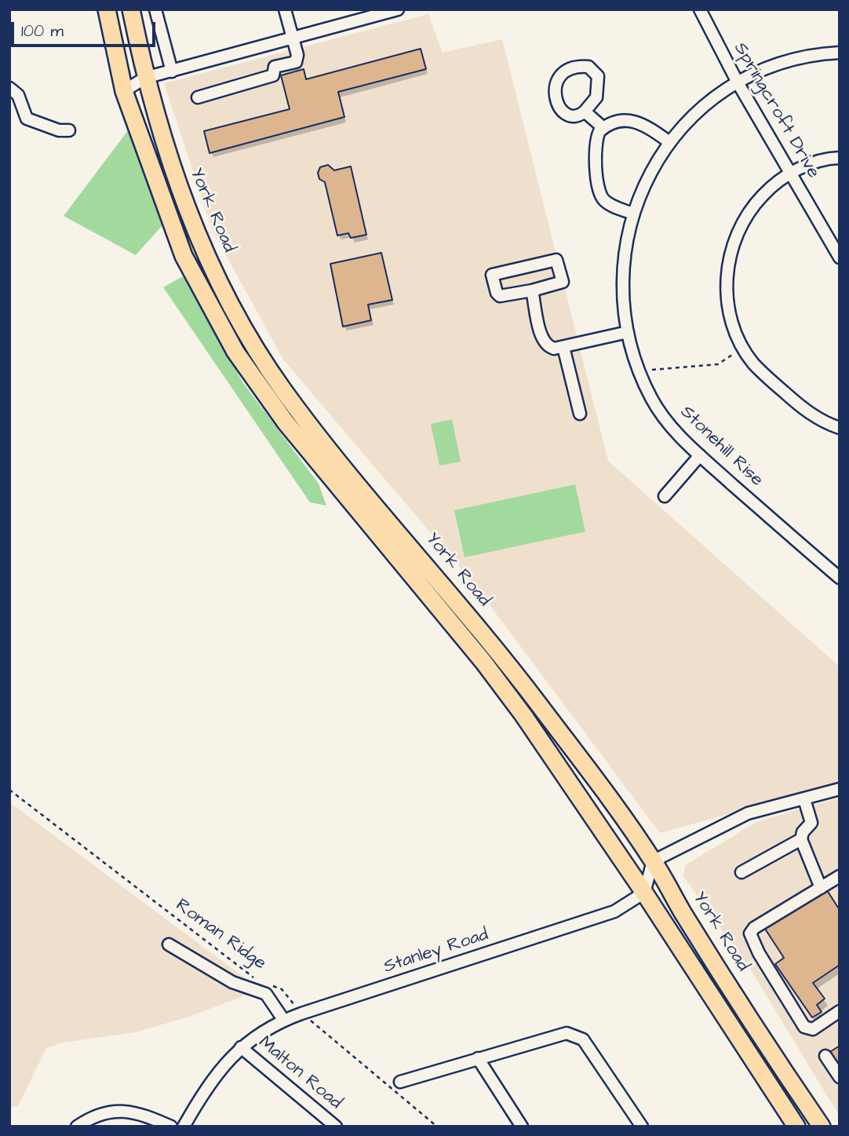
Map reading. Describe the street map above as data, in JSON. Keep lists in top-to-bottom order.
{
  "streets": {
    "highway": ["York Road"],
    "street": [
      "Springcroft Drive",
      "Stonehill Rise",
      "Stanley Road",
      "Malton Road"
    ],
    "path": ["Roman Ridge"]
  },
  "crossings": [
    ["Springcroft Drive", "Stonehill Rise"],
    ["Roman Ridge", "Stanley Road"],
    ["Stanley Road", "Malton Road"]
  ],
  "scale_bar": "100 m"
}
